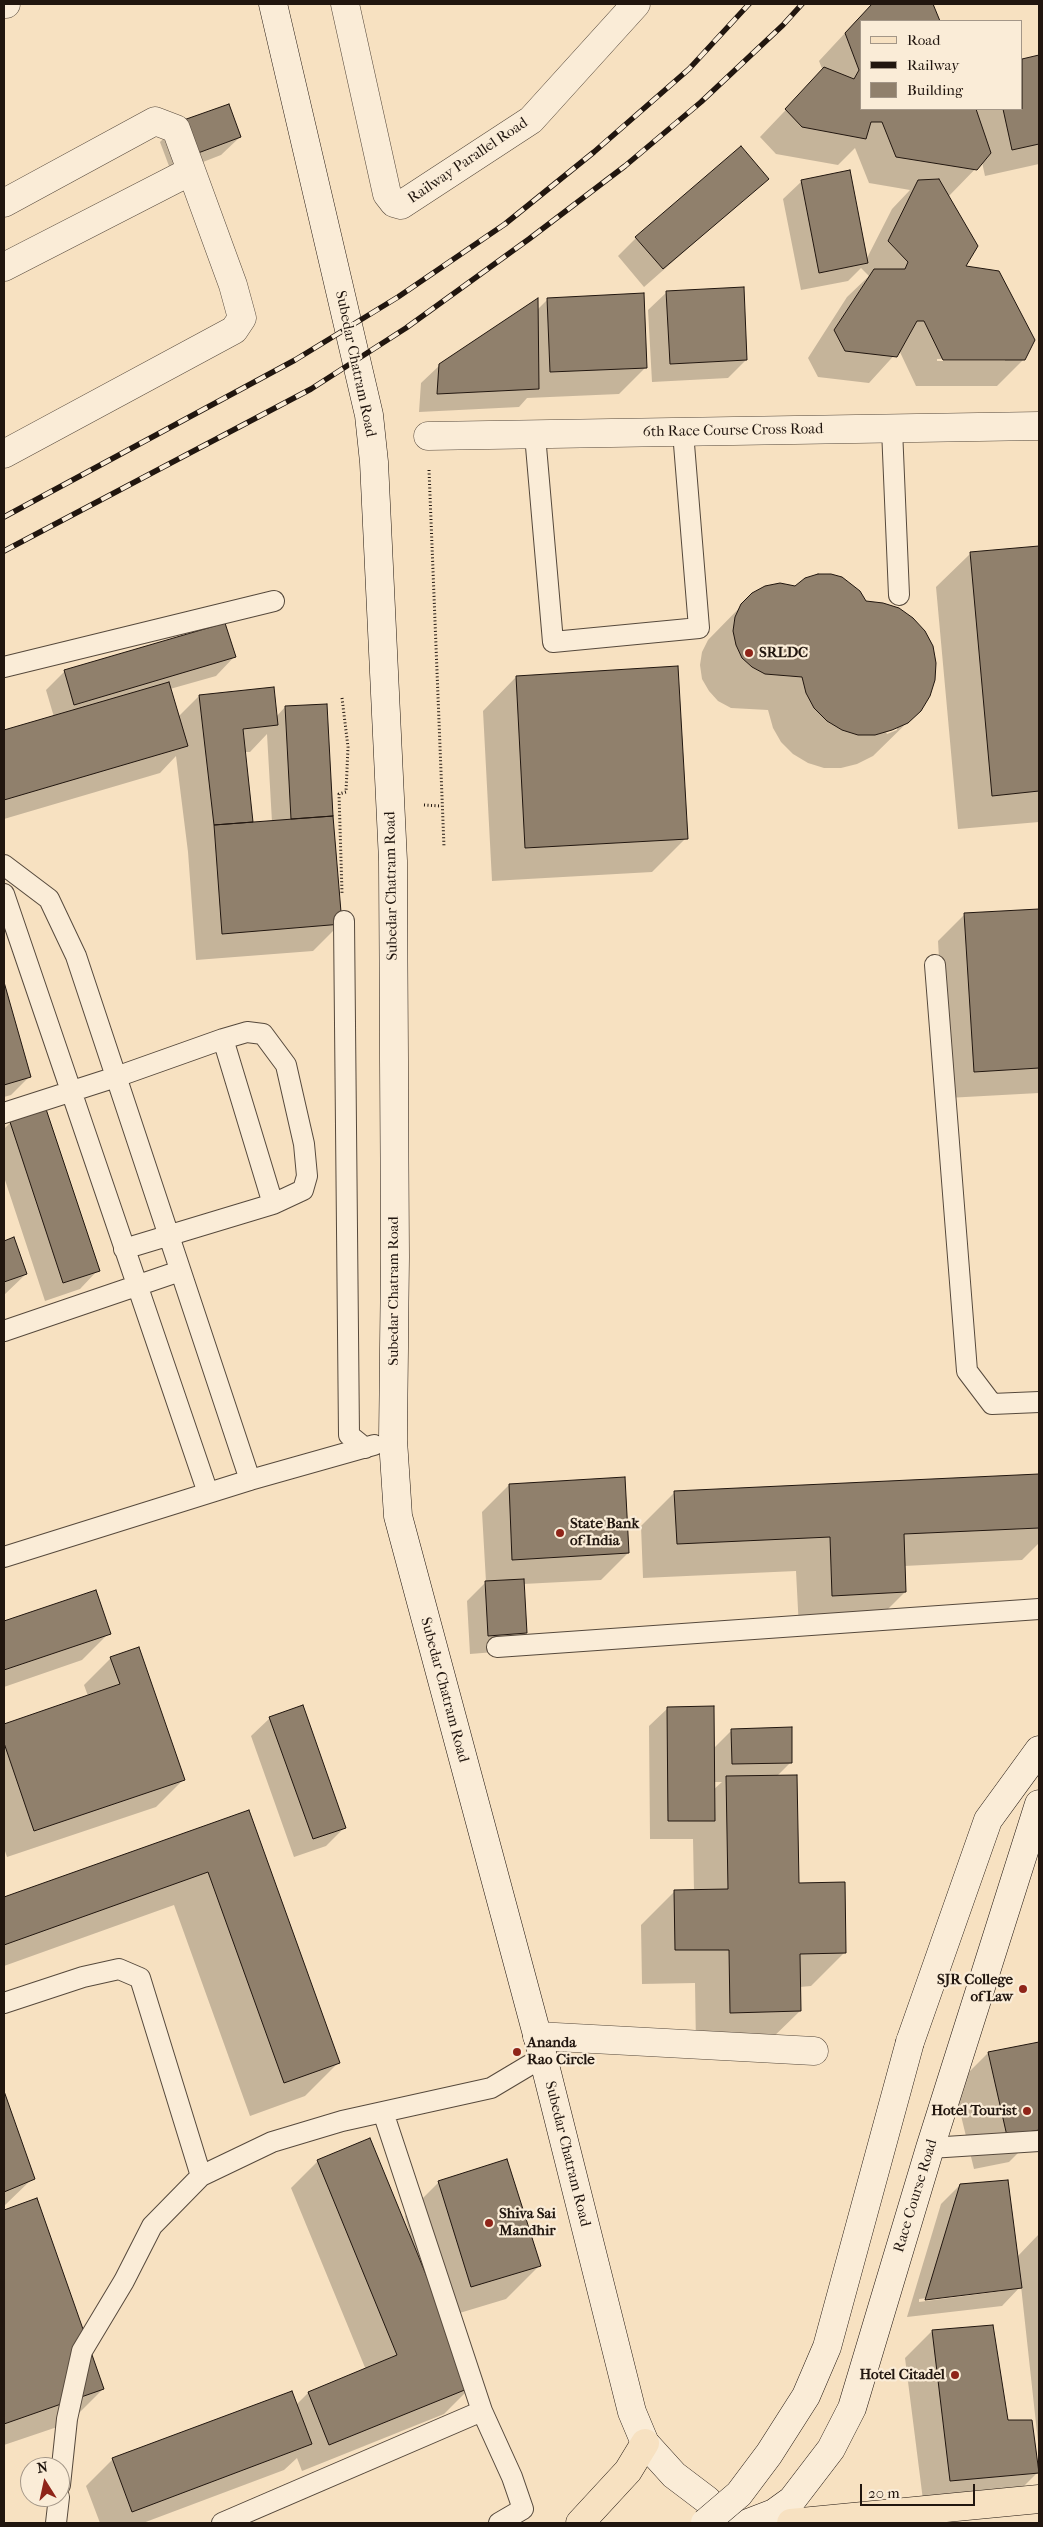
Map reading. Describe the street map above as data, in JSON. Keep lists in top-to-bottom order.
{
  "streets": {
    "main road": [
      "Railway Parallel Road",
      "Subedar Chatram Road",
      "6th Race Course Cross Road",
      "Race Course Road"
    ]
  },
  "places": [
    "SRLDC",
    "State Bank of India",
    "SJR College of Law",
    "Ananda Rao Circle",
    "Hotel Tourist",
    "Shiva Sai Mandhir",
    "Hotel Citadel"
  ],
  "legend": ["Road", "Railway", "Building"],
  "scale_bar": "20 m",
  "north": "top"
}
